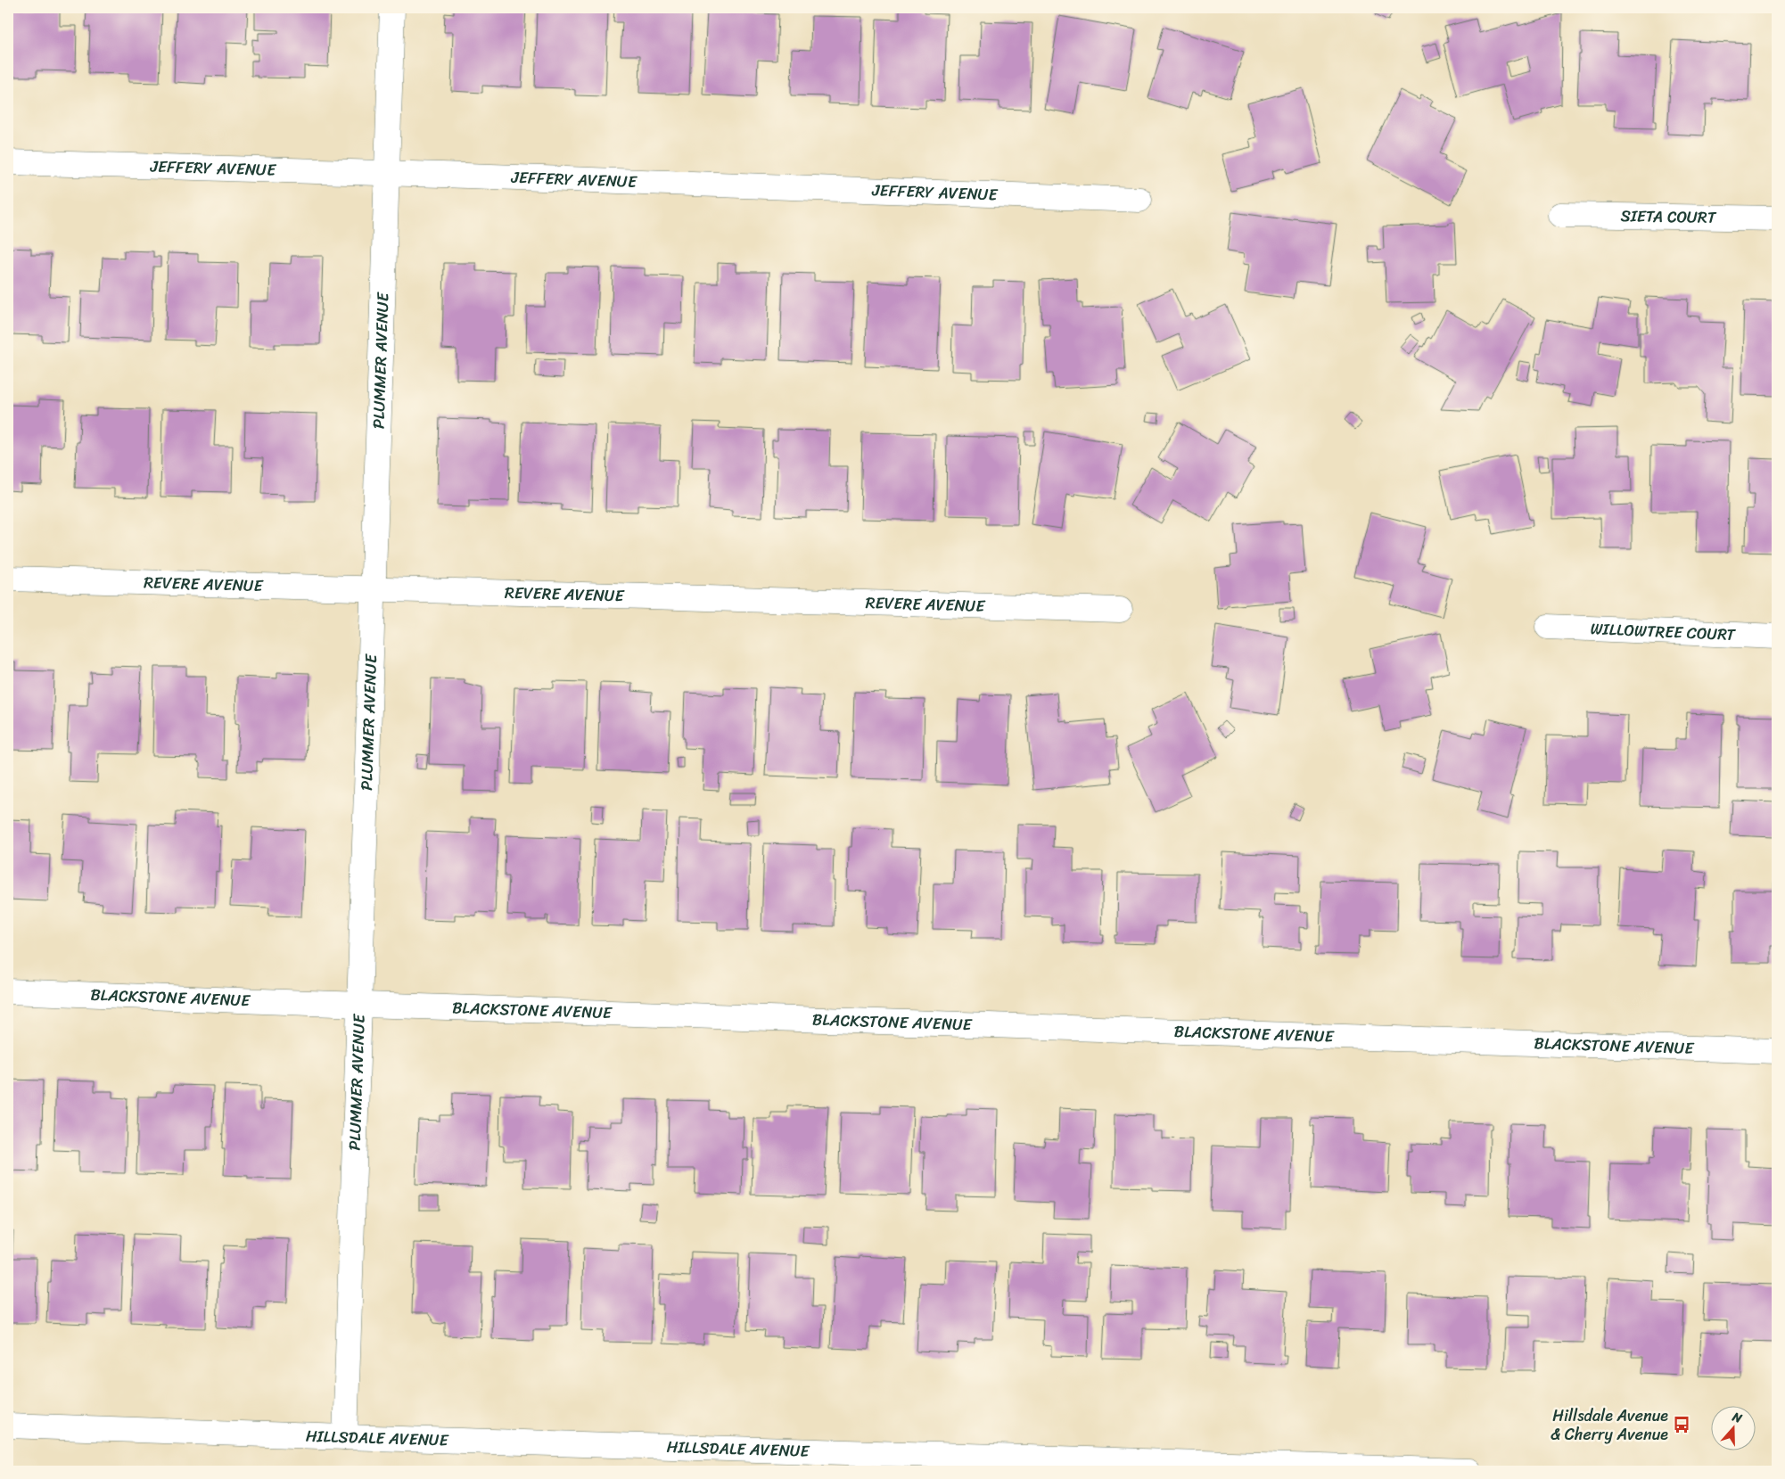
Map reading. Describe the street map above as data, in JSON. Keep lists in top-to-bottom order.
{
  "streets": {
    "main road": [
      "JEFFERY AVENUE",
      "SIETA COURT",
      "PLUMMER AVENUE",
      "REVERE AVENUE",
      "WILLOWTREE COURT",
      "BLACKSTONE AVENUE",
      "HILLSDALE AVENUE"
    ]
  },
  "crossings": [
    ["JEFFERY AVENUE", "PLUMMER AVENUE"],
    ["PLUMMER AVENUE", "REVERE AVENUE"],
    ["PLUMMER AVENUE", "BLACKSTONE AVENUE"],
    ["PLUMMER AVENUE", "HILLSDALE AVENUE"]
  ],
  "places": {
    "bus stop": ["Hillsdale Avenue & Cherry Avenue"]
  },
  "north": "top"
}
